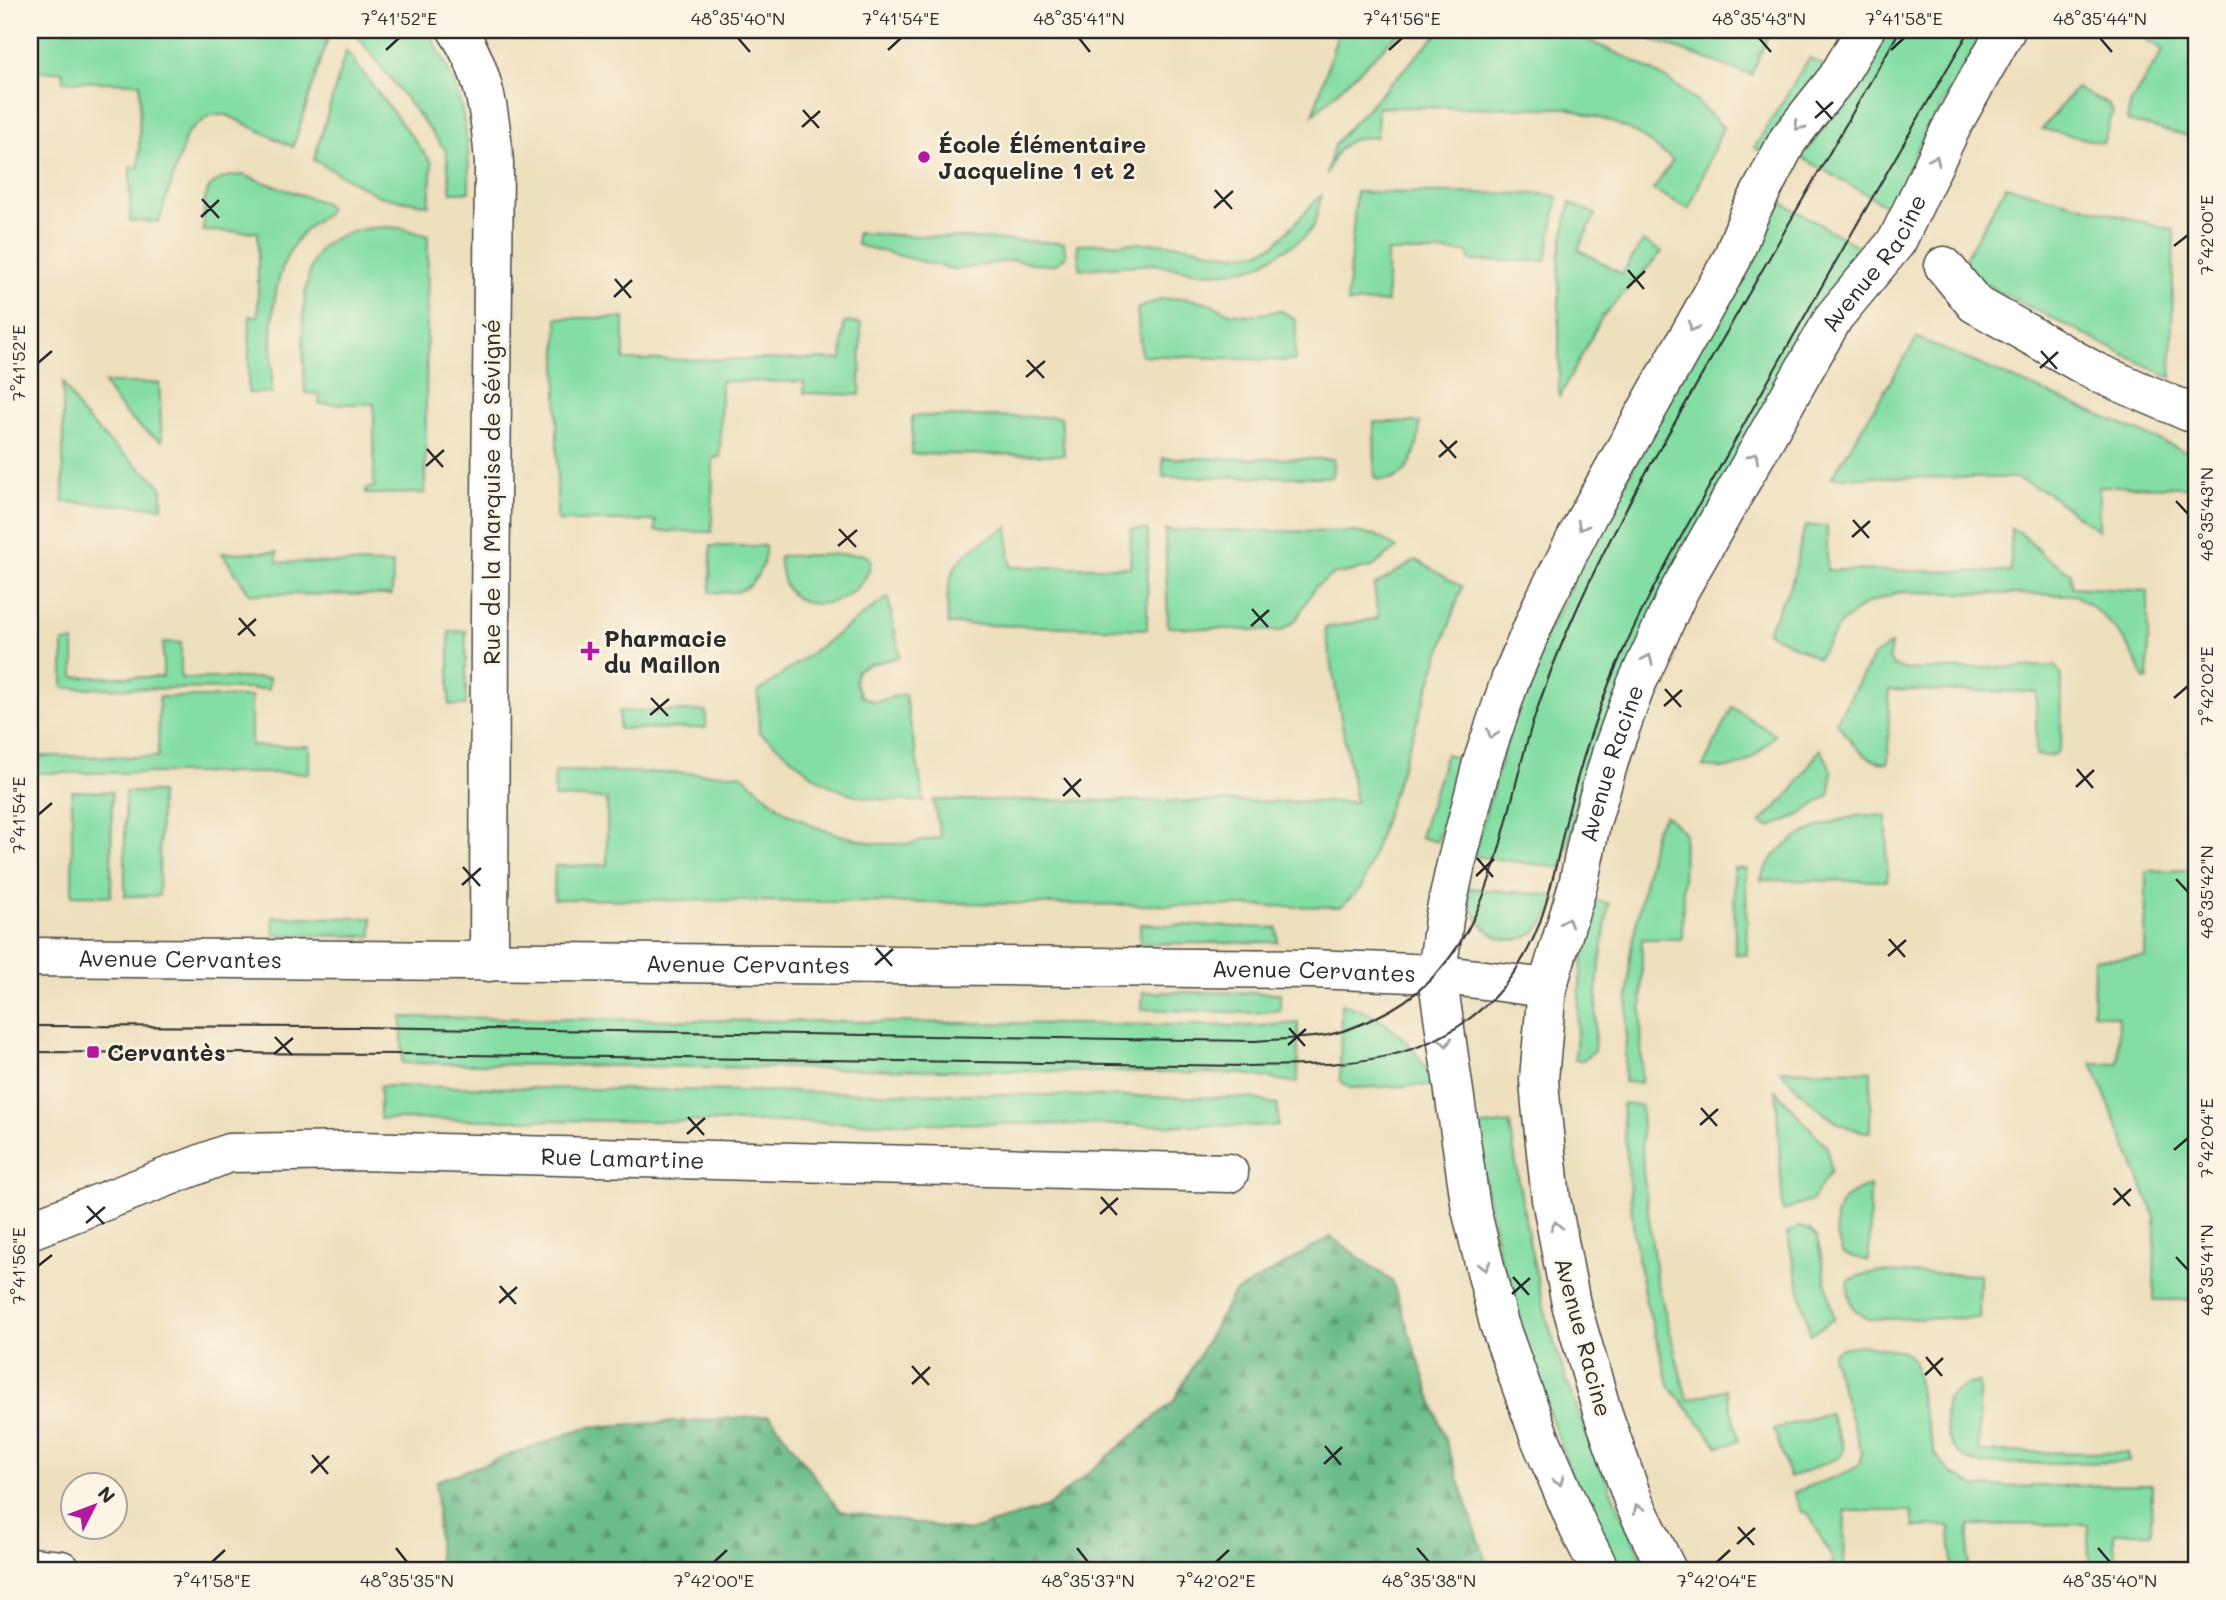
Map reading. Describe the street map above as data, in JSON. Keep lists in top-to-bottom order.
{
  "streets": {
    "street": [
      "Avenue Racine",
      "Rue de la Marquise de Sévigné",
      "Avenue Cervantes",
      "Rue Lamartine"
    ]
  },
  "crossings": [
    ["Avenue Racine", "Avenue Cervantes"],
    ["Rue de la Marquise de Sévigné", "Avenue Cervantes"]
  ],
  "places": {
    "other": ["École Élémentaire Jacqueline 1 et 2"],
    "health": ["Pharmacie du Maillon"],
    "transit": ["Cervantès"]
  },
  "north": "top right",
  "coordinates": [
    "7°41'52\"E",
    "48°35'40\"N",
    "7°41'54\"E",
    "48°35'41\"N",
    "7°41'56\"E",
    "48°35'43\"N",
    "7°41'58\"E",
    "48°35'44\"N",
    "7°42'00\"E",
    "7°42'02\"E",
    "48°35'42\"N",
    "7°42'04\"E",
    "48°35'35\"N",
    "48°35'37\"N",
    "48°35'38\"N"
  ]
}
